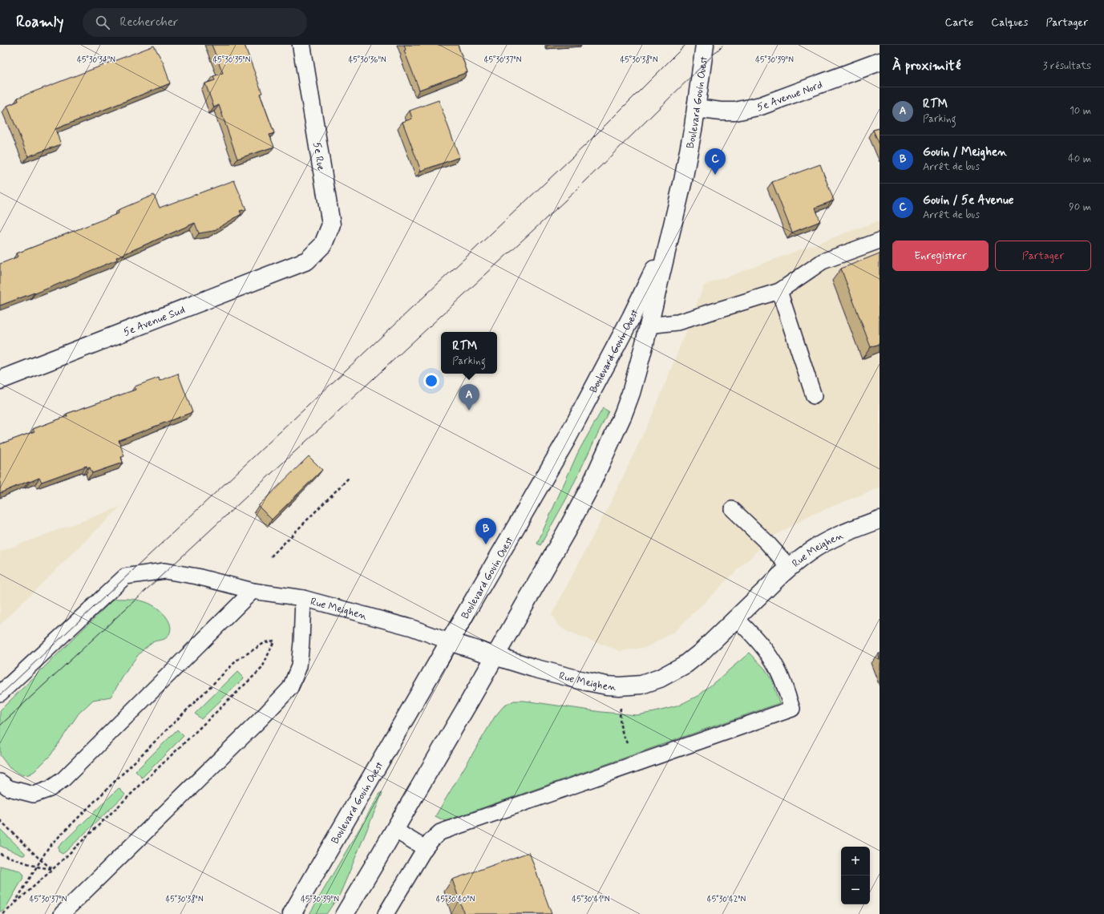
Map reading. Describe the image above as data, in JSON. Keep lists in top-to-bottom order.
{
  "streets": {
    "main road": [
      "5e Avenue Nord",
      "Boulevard Gouin Ouest",
      "5e Rue",
      "5e Avenue Sud",
      "Rue Meighen"
    ]
  },
  "crossings": [
    ["5e Avenue Nord", "Boulevard Gouin Ouest"],
    ["Boulevard Gouin Ouest", "Rue Meighen"],
    ["5e Rue", "5e Avenue Sud"]
  ],
  "page": {
    "header": "Roamly",
    "search": "Rechercher",
    "nav": ["Carte", "Calques", "Partager"],
    "heading": ["À proximité", "3 résultats"],
    "list": [
      {
        "mark": "A",
        "name": "RTM",
        "note": "Parking",
        "value": "10 m"
      },
      {
        "mark": "B",
        "name": "Gouin / Meighen",
        "note": "Arrêt de bus",
        "value": "40 m"
      },
      {
        "mark": "C",
        "name": "Gouin / 5e Avenue",
        "note": "Arrêt de bus",
        "value": "90 m"
      }
    ],
    "pins": ["C", "A", "B"],
    "buttons": ["Enregistrer", "Partager"],
    "popup": ["RTM", "Parking"],
    "map_buttons": ["+", "−"]
  },
  "coordinates": [
    "45°30'34\"N",
    "45°30'35\"N",
    "45°30'36\"N",
    "45°30'37\"N",
    "45°30'38\"N",
    "45°30'39\"N",
    "45°30'40\"N",
    "45°30'41\"N",
    "45°30'42\"N"
  ]
}
